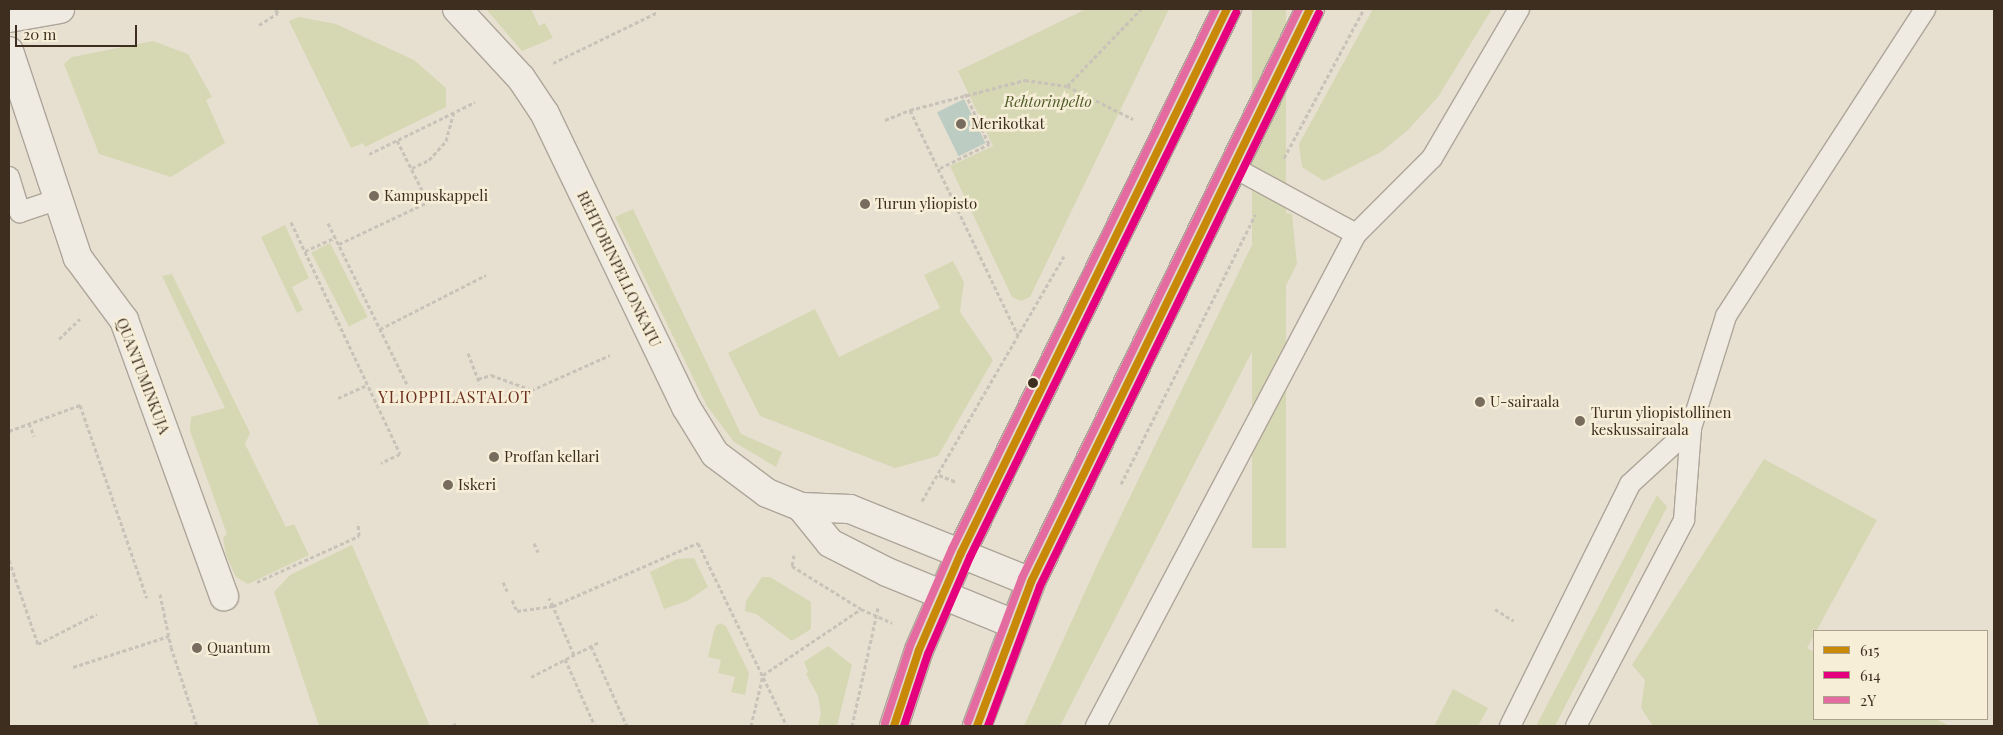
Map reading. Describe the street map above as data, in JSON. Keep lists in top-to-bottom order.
{
  "streets": {
    "street": ["REHTORINPELLONKATU", "QUANTUMINKUJA"]
  },
  "districts": ["YLIOPPILASTALOT"],
  "parks": ["Rehtorinpelto"],
  "places": [
    "Merikotkat",
    "Kampuskappeli",
    "Turun yliopisto",
    "U-sairaala",
    "Turun yliopistollinen keskussairaala",
    "Proffan kellari",
    "Iskeri",
    "Quantum"
  ],
  "lines": ["transit line 615", "transit line 2Y", "transit line 614"],
  "legend": ["615", "614", "2Y"],
  "scale_bar": "20 m"
}
